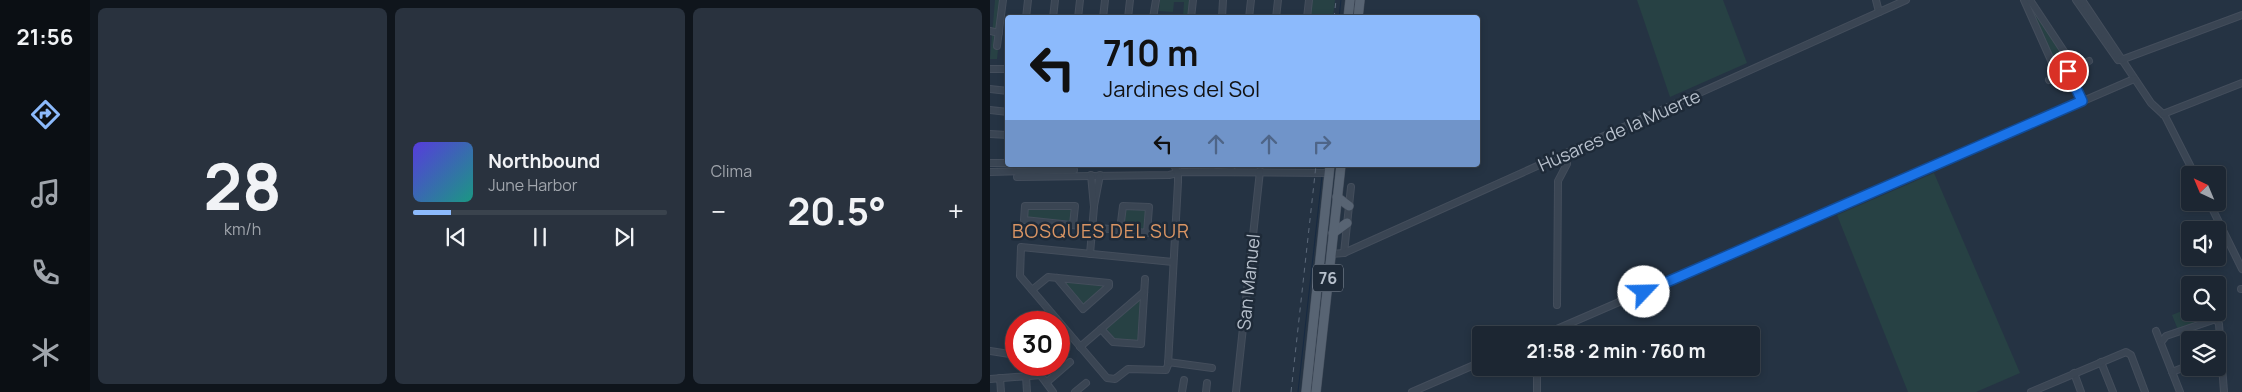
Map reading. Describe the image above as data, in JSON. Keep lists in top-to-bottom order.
{
  "streets": {
    "main road": ["76"],
    "street": ["Húsares de la Muerte", "San Manuel"]
  },
  "crossings": [
    ["Húsares de la Muerte", "76"]
  ],
  "districts": ["BOSQUES DEL SUR"],
  "north": "top left",
  "page": {
    "tabs": "21:56",
    "tile": [
      ["28", "km/h"],
      "Clima"
    ],
    "turn": ["710 m", "Jardines del Sol"],
    "song": ["Northbound", "June Harbor"],
    "heat": ["−", "20.5°", "+"],
    "limit": "30",
    "trip": "21:58 · 2 min · 760 m"
  }
}
